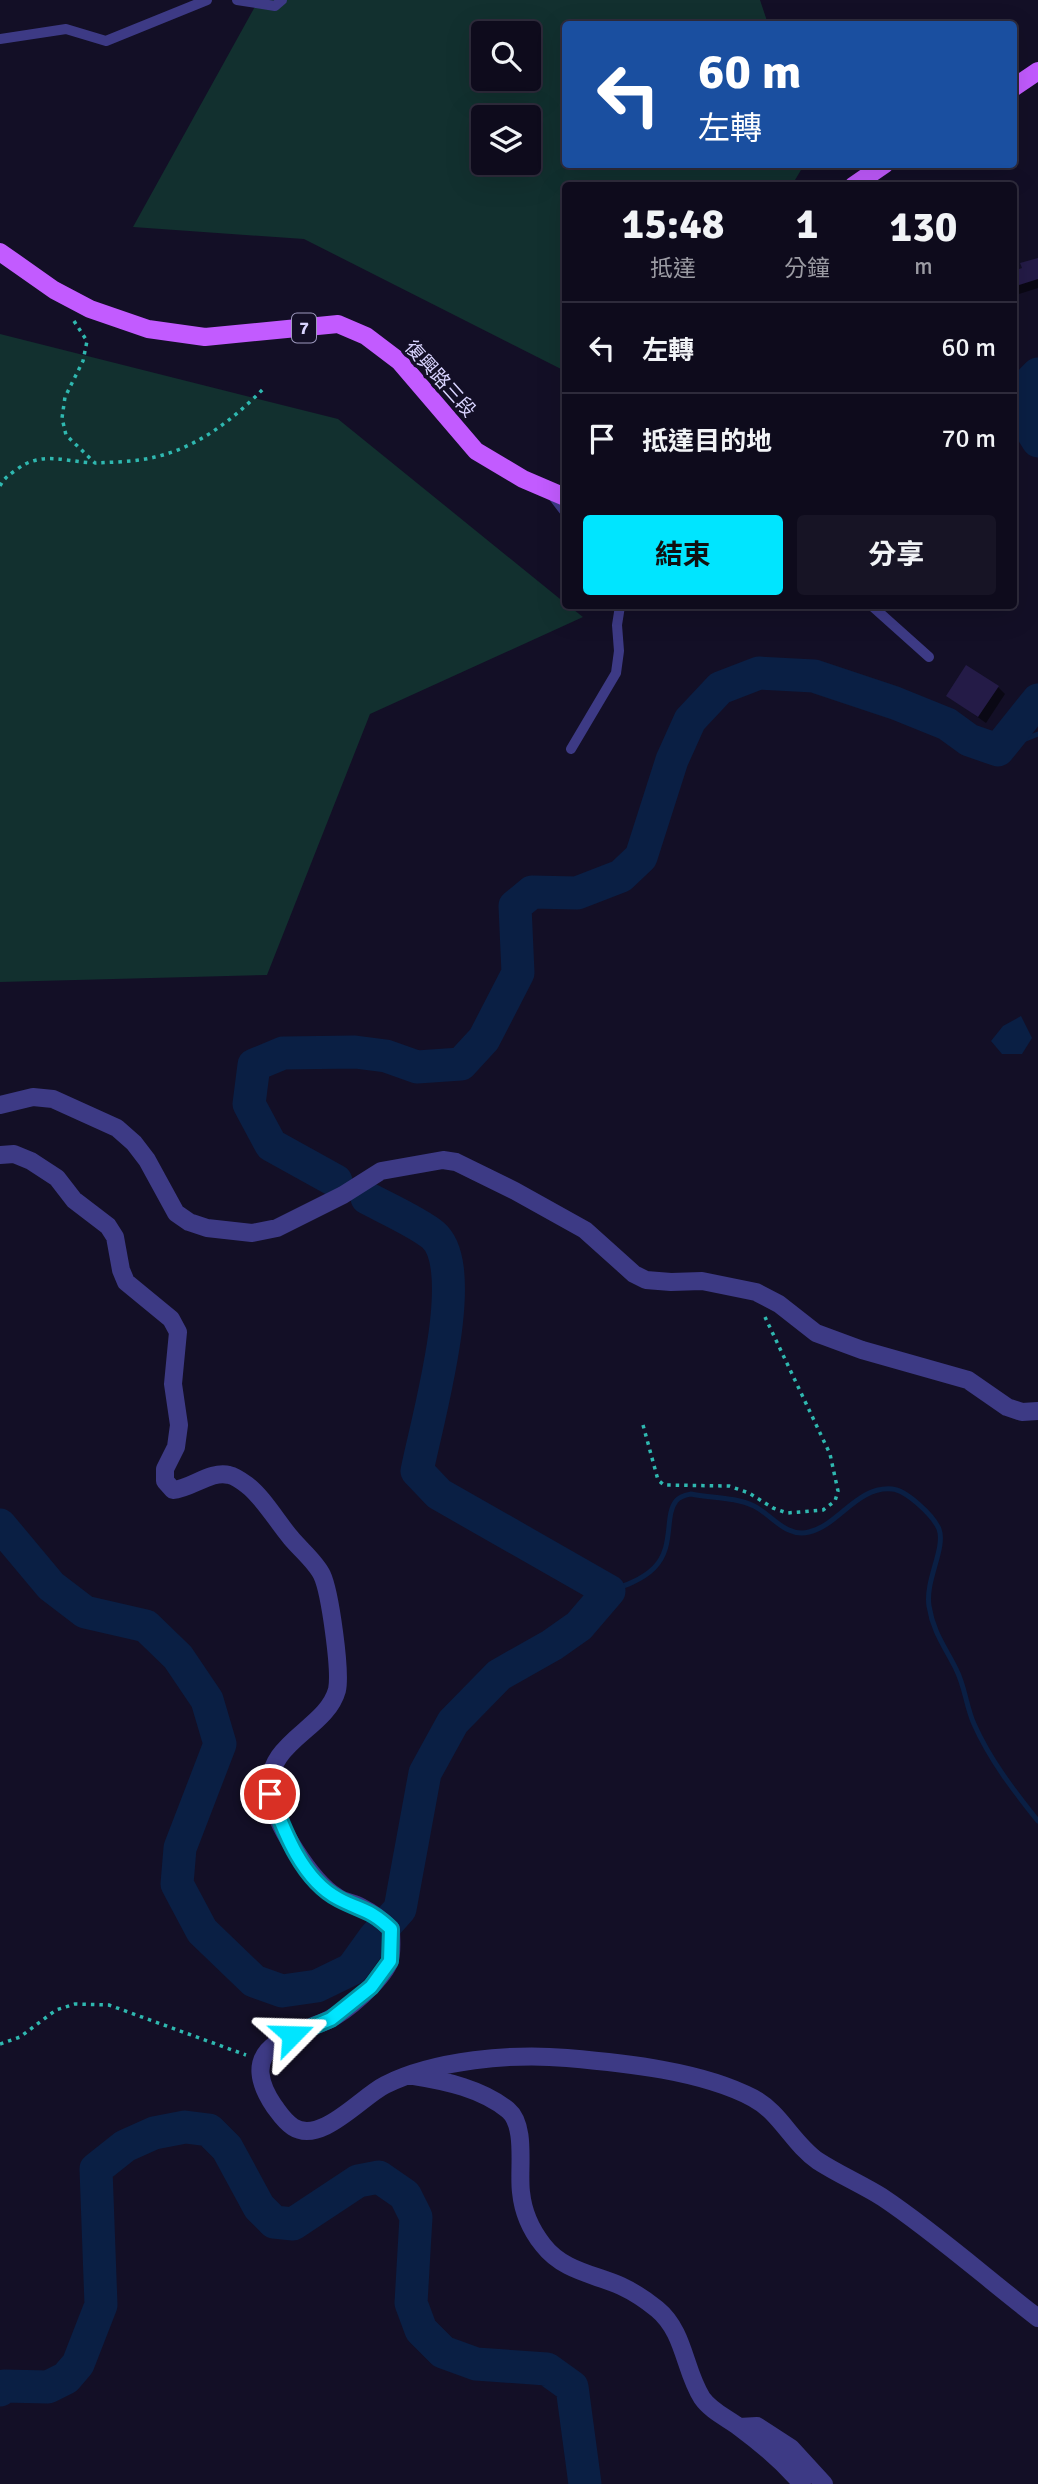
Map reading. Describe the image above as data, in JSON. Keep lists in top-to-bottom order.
{
  "streets": {
    "main road": ["7", "復興路三段"]
  },
  "page": {
    "turn": ["60 m", "左轉"],
    "eta": [
      "15:48",
      "抵達",
      "1",
      "分鐘",
      "130",
      "m"
    ],
    "list": [
      {
        "name": "左轉",
        "value": "60 m"
      },
      {
        "name": "抵達目的地",
        "value": "70 m"
      }
    ],
    "buttons": ["結束", "分享"]
  }
}
